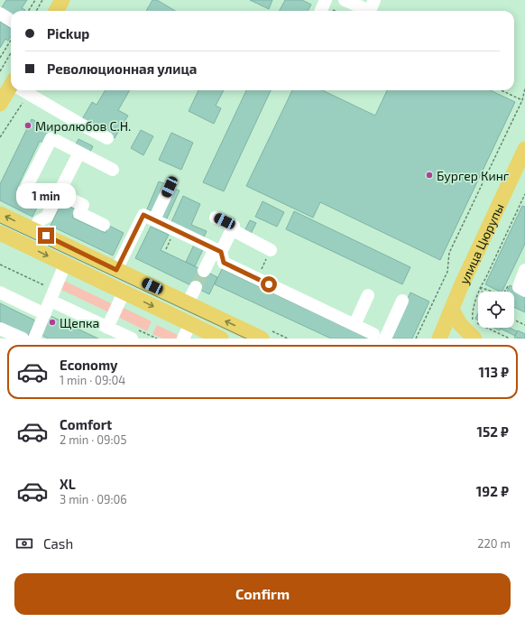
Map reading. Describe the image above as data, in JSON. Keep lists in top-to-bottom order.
{
  "streets": {
    "main road": ["улица Цюрупы"]
  },
  "places": ["Миролюбов С.Н.", "Бургер Кинг", "Щепка"],
  "page": {
    "banner": ["Pickup", "Революционная улица"],
    "bubble": "1 min",
    "list": [
      {
        "name": "Economy",
        "note": "1 min · 09:04",
        "value": "113 ₽"
      },
      {
        "name": "Comfort",
        "note": "2 min · 09:05",
        "value": "152 ₽"
      },
      {
        "name": "XL",
        "note": "3 min · 09:06",
        "value": "192 ₽"
      }
    ],
    "pay": ["Cash", "220 m"],
    "buttons": "Confirm"
  }
}
